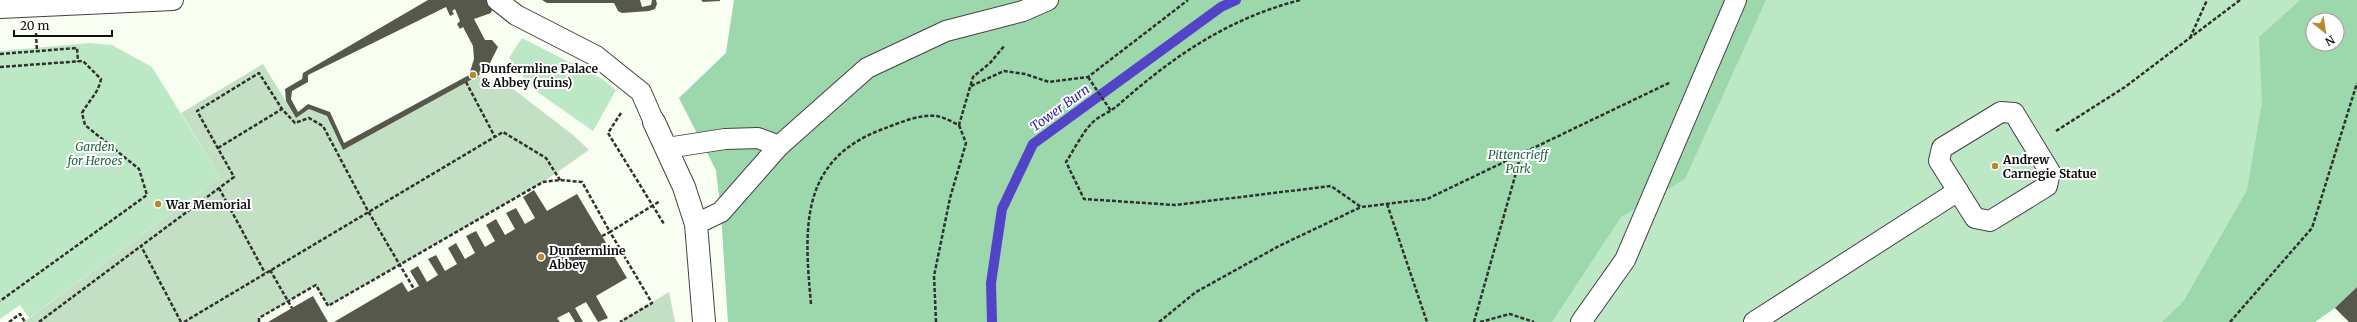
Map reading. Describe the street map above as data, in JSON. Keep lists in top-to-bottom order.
{
  "water": ["Tower Burn"],
  "parks": ["Garden for Heroes", "Pittencrieff Park"],
  "places": [
    "Dunfermline Palace & Abbey (ruins)",
    "Andrew Carnegie Statue",
    "War Memorial",
    "Dunfermline Abbey"
  ],
  "scale_bar": "20 m",
  "north": "bottom right"
}
